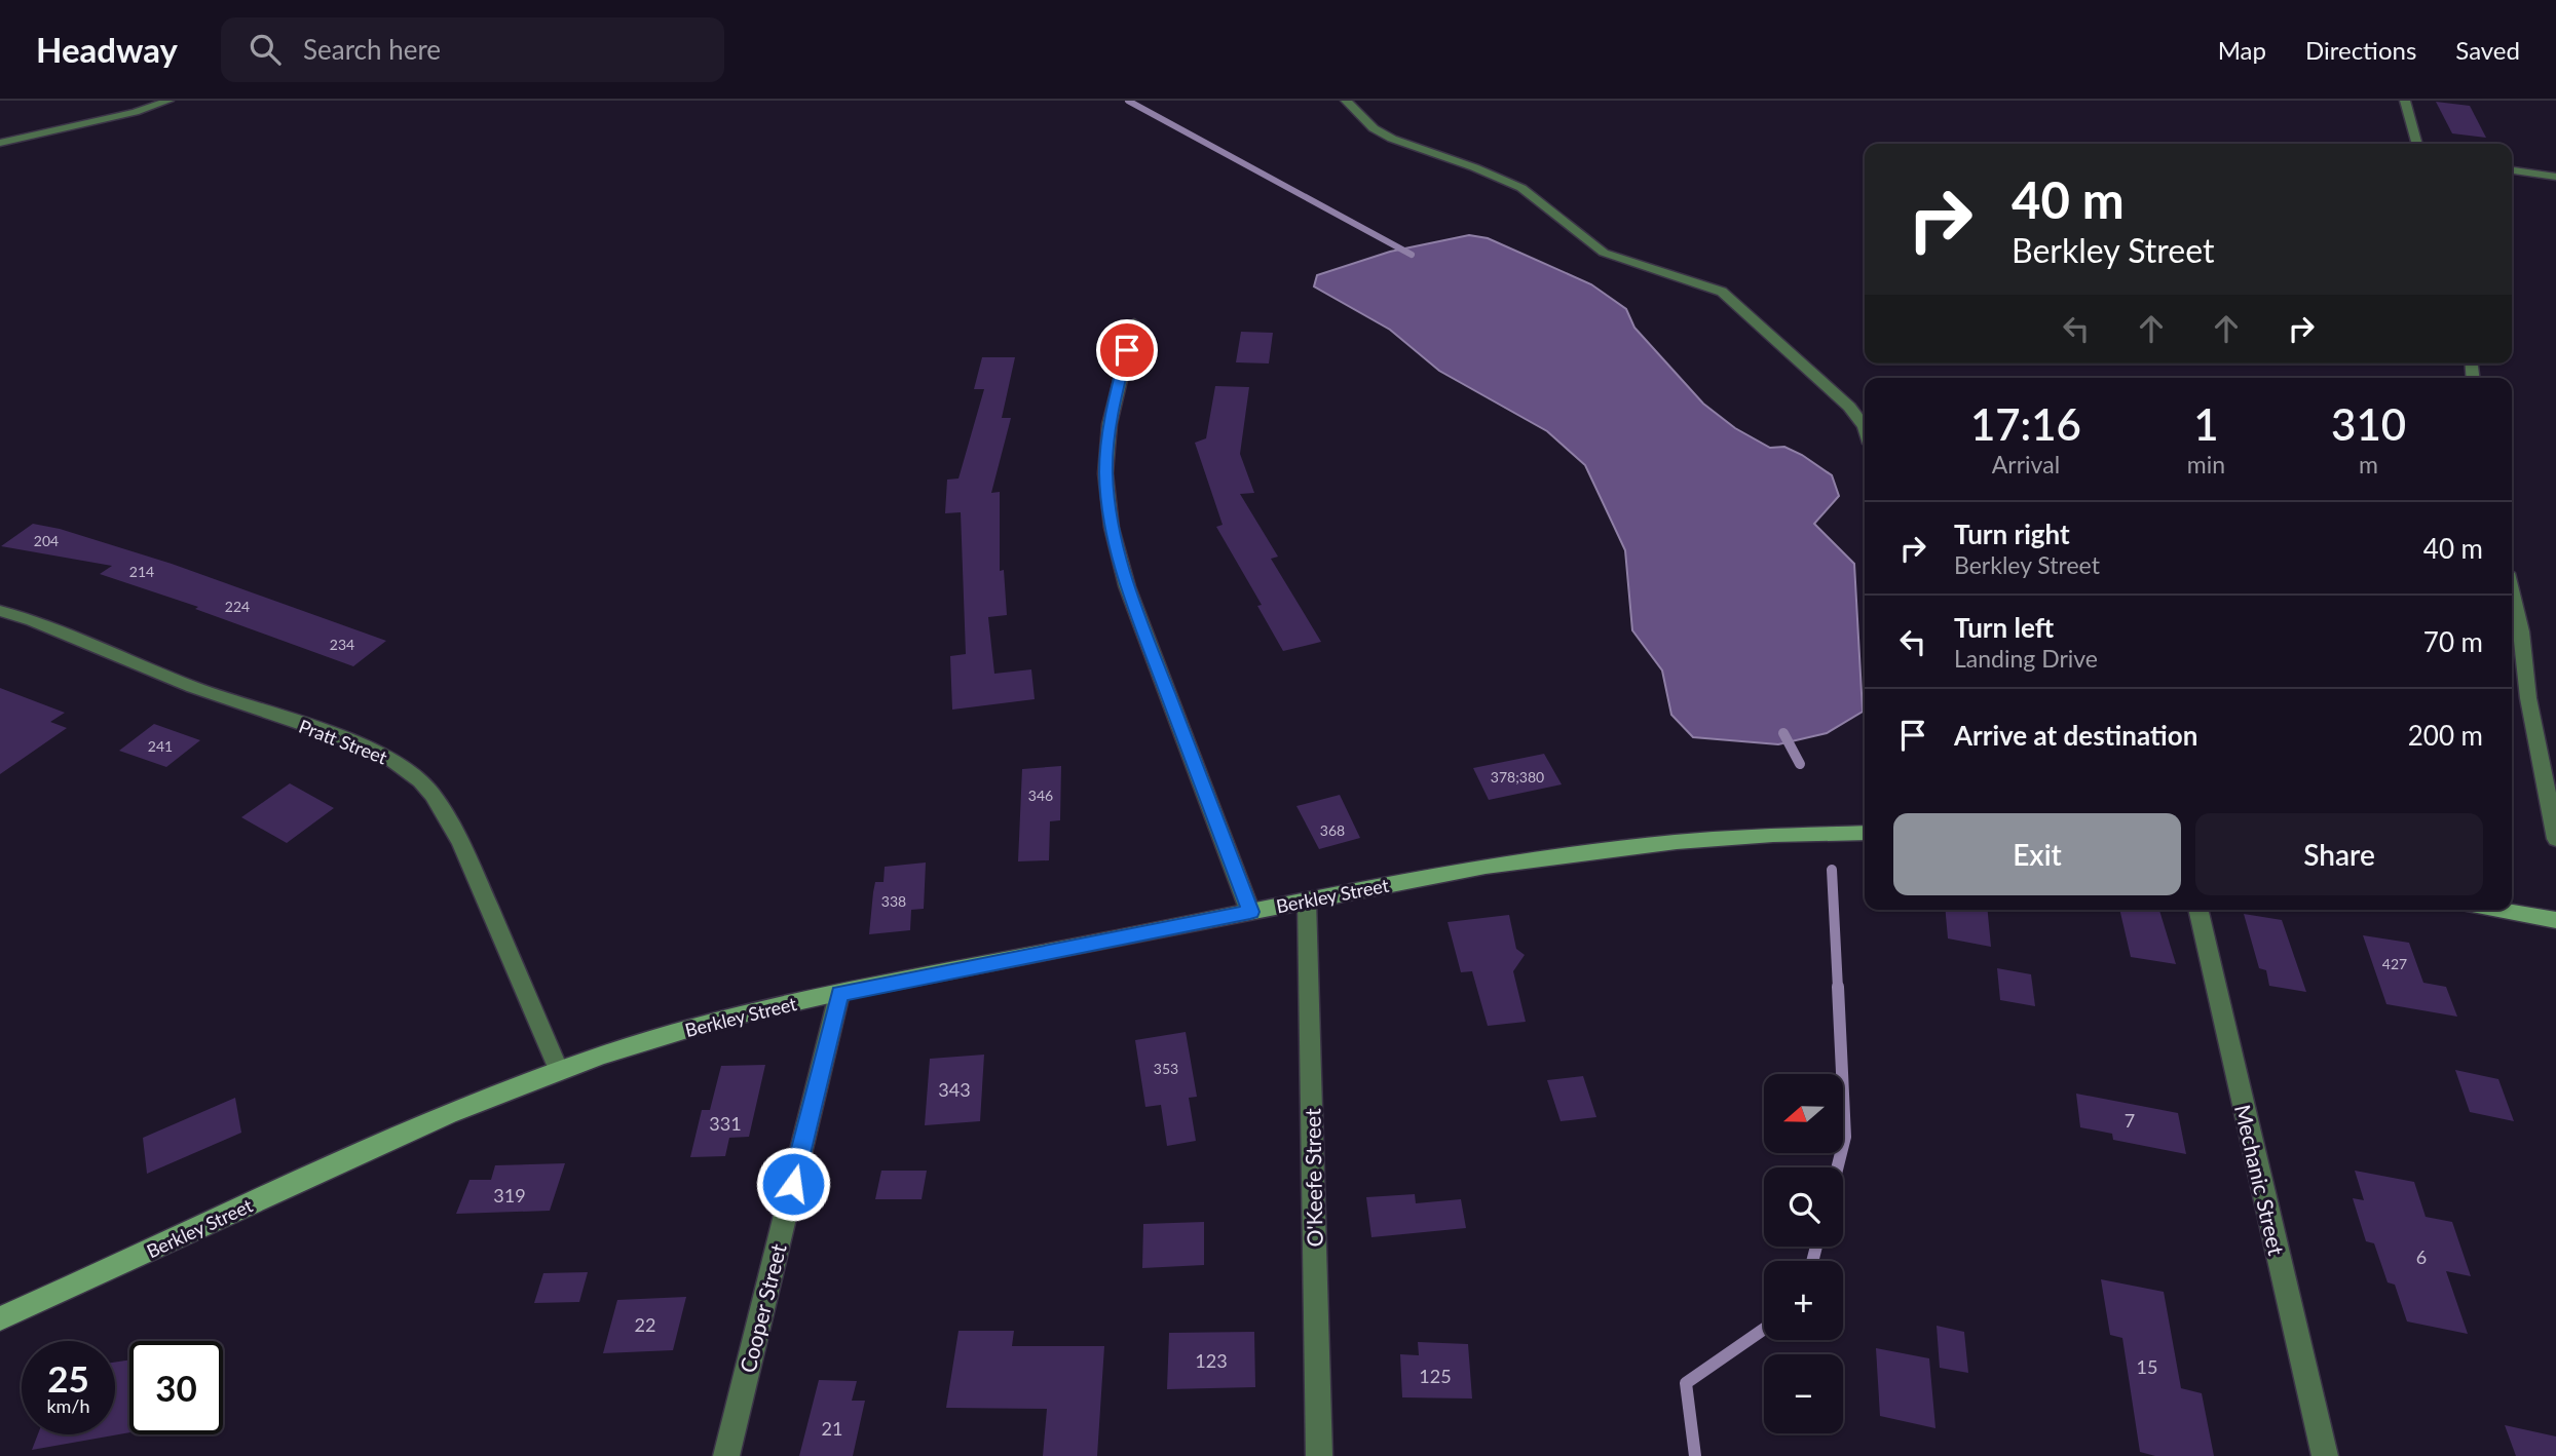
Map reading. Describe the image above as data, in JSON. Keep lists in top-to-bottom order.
{
  "streets": {
    "main road": ["Berkley Street"],
    "street": [
      "Pratt Street",
      "O'Keefe Street",
      "Mechanic Street",
      "Cooper Street"
    ]
  },
  "crossings": [
    ["Pratt Street", "Berkley Street"],
    ["Berkley Street", "O'Keefe Street"],
    ["Berkley Street", "Cooper Street"]
  ],
  "house_numbers": [
    "204",
    "214",
    "224",
    "234",
    "241",
    "378;380",
    "346",
    "368",
    "338",
    "427",
    "353",
    "343",
    "7",
    "331",
    "319",
    "6",
    "22",
    "123",
    "15",
    "125",
    "21"
  ],
  "north": "left",
  "page": {
    "header": "Headway",
    "search": "Search here",
    "nav": ["Map", "Directions", "Saved"],
    "turn": ["40 m", "Berkley Street"],
    "eta": [
      "17:16",
      "Arrival",
      "1",
      "min",
      "310",
      "m"
    ],
    "list": [
      {
        "name": "Turn right",
        "note": "Berkley Street",
        "value": "40 m"
      },
      {
        "name": "Turn left",
        "note": "Landing Drive",
        "value": "70 m"
      },
      {
        "name": "Arrive at destination",
        "value": "200 m"
      }
    ],
    "buttons": ["Exit", "Share"],
    "map_buttons": ["+", "−"],
    "speed": "25 km/h",
    "limit": "30"
  }
}
